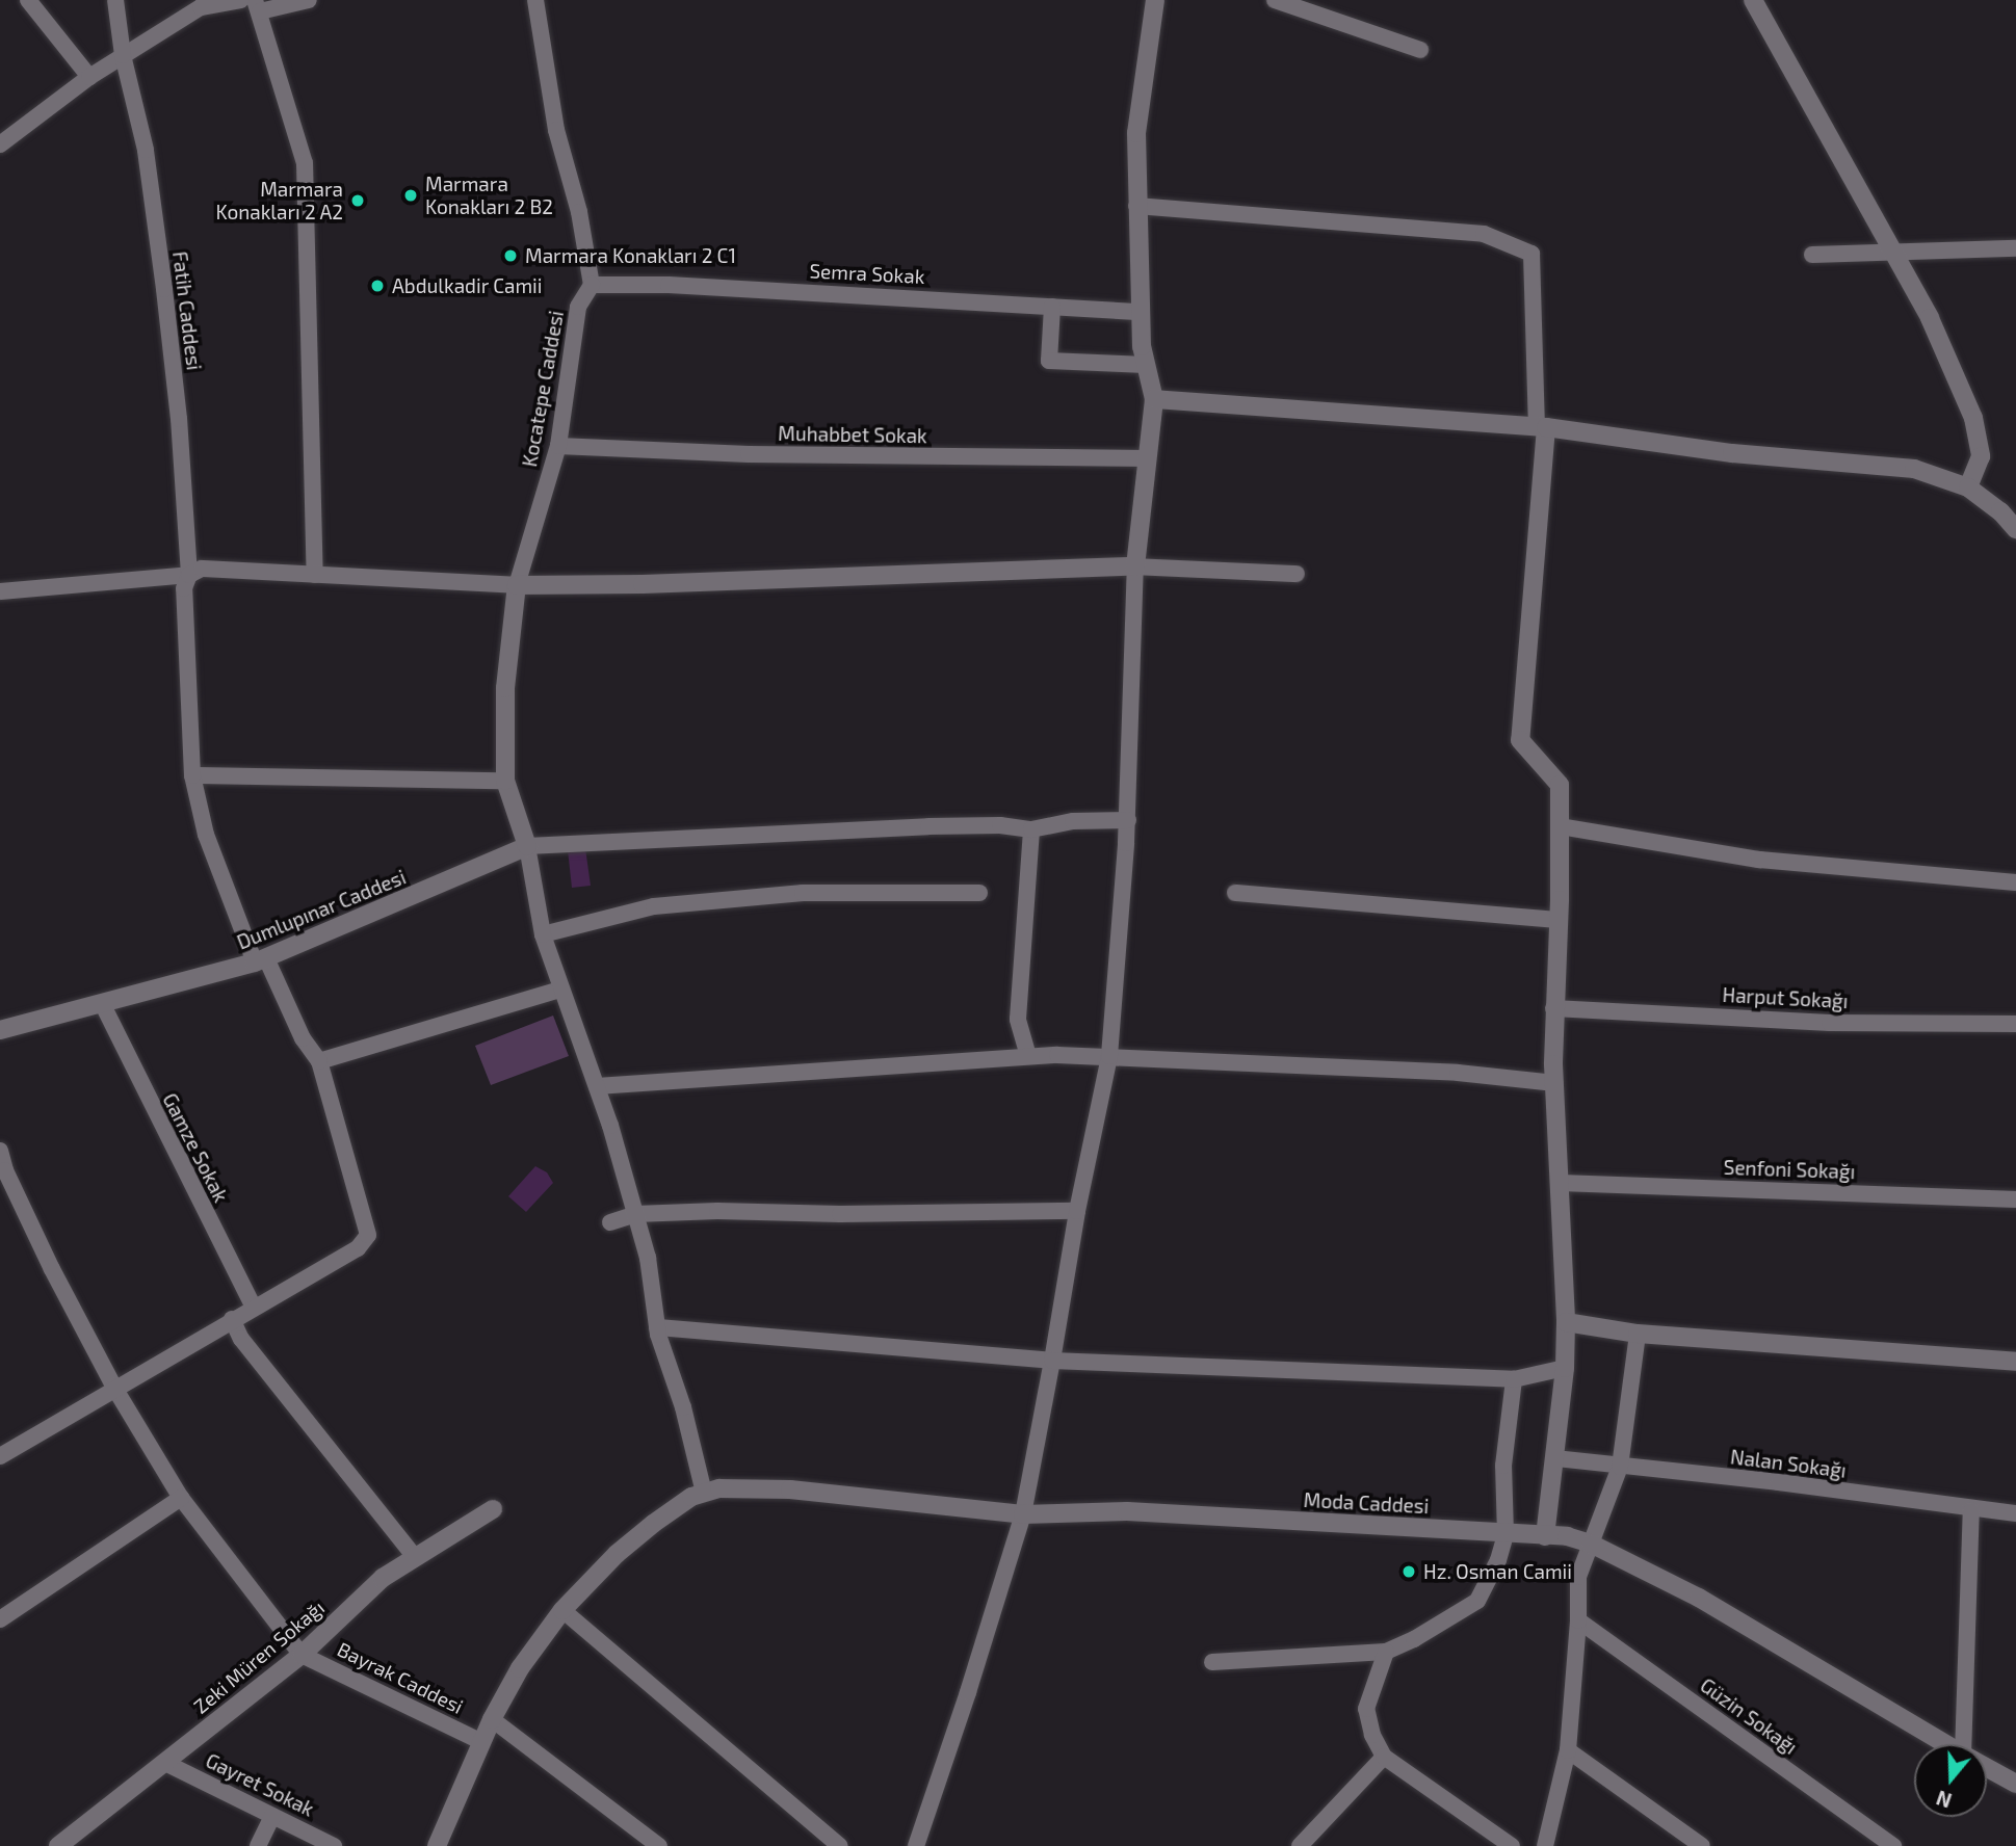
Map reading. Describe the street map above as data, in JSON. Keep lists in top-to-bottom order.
{
  "streets": {
    "street": [
      "Semra Sokak",
      "Fatih Caddesi",
      "Kocatepe Caddesi",
      "Muhabbet Sokak",
      "Dumlupınar Caddesi",
      "Harput Sokağı",
      "Gamze Sokak",
      "Senfoni Sokağı",
      "Nalan Sokağı",
      "Moda Caddesi",
      "Zeki Müren Sokağı",
      "Bayrak Caddesi",
      "Güzin Sokağı",
      "Gayret Sokak"
    ]
  },
  "crossings": [
    ["Semra Sokak", "Kocatepe Caddesi"],
    ["Fatih Caddesi", "Dumlupınar Caddesi"],
    ["Fatih Caddesi", "Gamze Sokak"],
    ["Kocatepe Caddesi", "Muhabbet Sokak"],
    ["Dumlupınar Caddesi", "Gamze Sokak"],
    ["Zeki Müren Sokağı", "Bayrak Caddesi"],
    ["Zeki Müren Sokağı", "Gayret Sokak"]
  ],
  "places": [
    "Marmara Konakları 2 B2",
    "Marmara Konakları 2 A2",
    "Marmara Konakları 2 C1",
    "Abdulkadir Camii",
    "Hz. Osman Camii"
  ],
  "north": "bottom"
}
